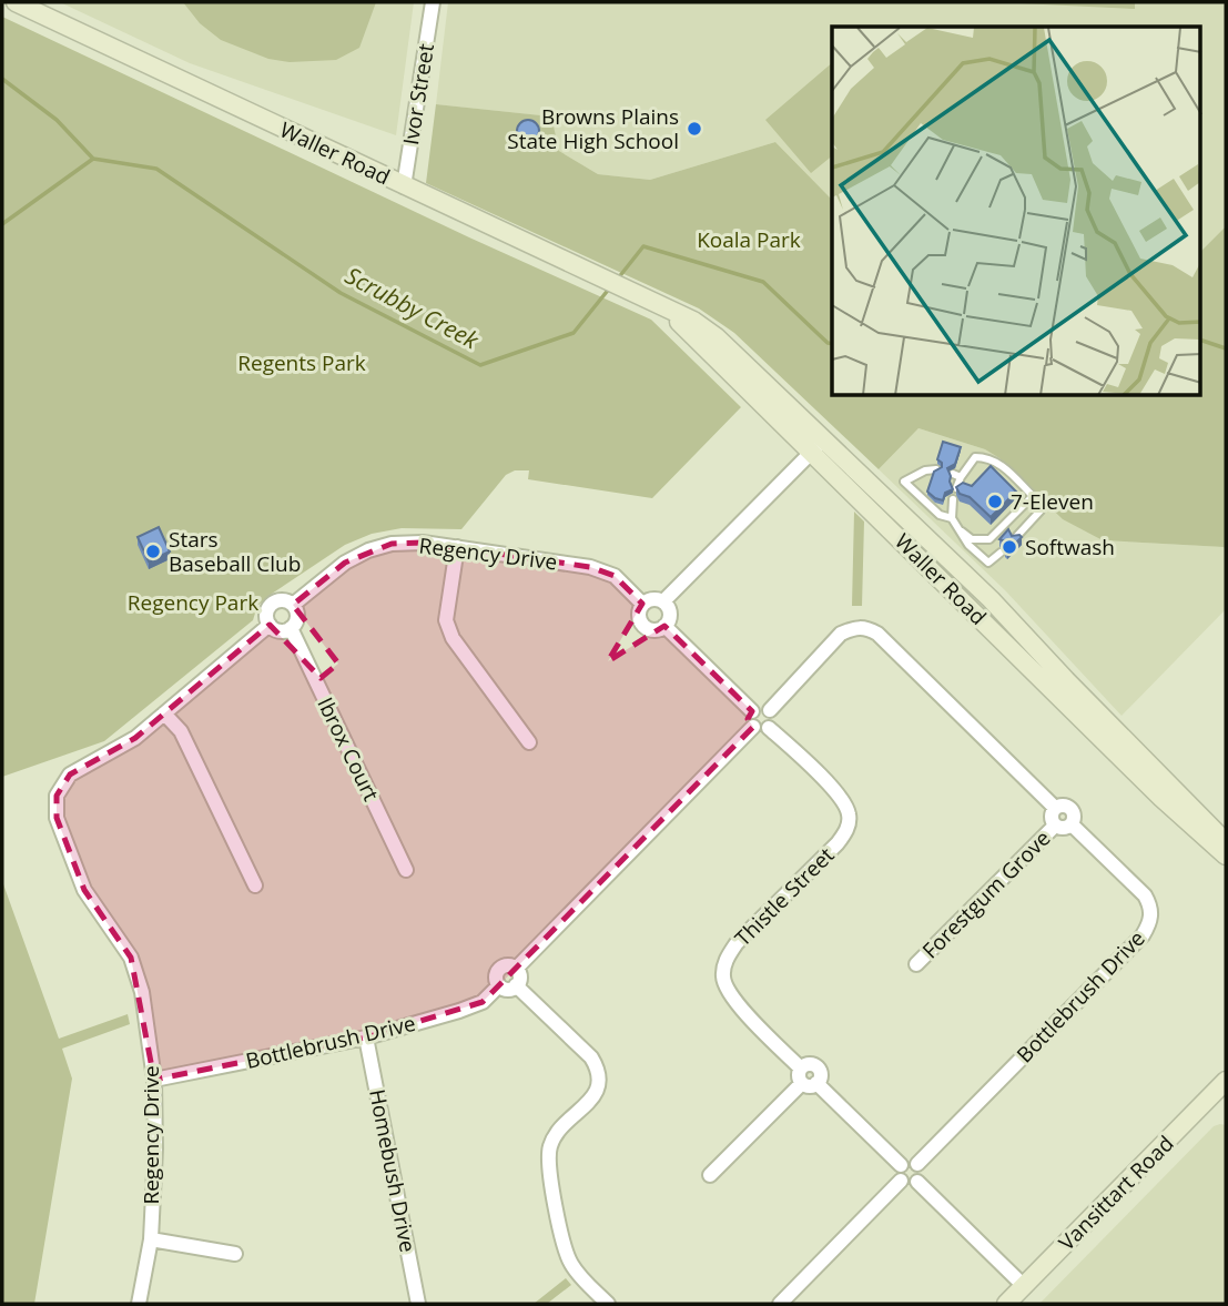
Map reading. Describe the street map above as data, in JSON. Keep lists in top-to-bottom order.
{
  "streets": {
    "street": [
      "Ivor Street",
      "Waller Road",
      "Regency Drive",
      "Ibrox Court",
      "Forestgum Grove",
      "Thistle Street",
      "Bottlebrush Drive",
      "Homebush Drive",
      "Vansittart Road"
    ]
  },
  "crossings": [
    ["Ivor Street", "Waller Road"],
    ["Regency Drive", "Ibrox Court"],
    ["Regency Drive", "Bottlebrush Drive"],
    ["Forestgum Grove", "Bottlebrush Drive"],
    ["Thistle Street", "Bottlebrush Drive"],
    ["Bottlebrush Drive", "Homebush Drive"]
  ],
  "water": ["Scrubby Creek"],
  "parks": ["Koala Park", "Regents Park", "Regency Park"],
  "places": [
    "Browns Plains State High School",
    "7-Eleven",
    "Softwash",
    "Stars Baseball Club"
  ]
}
